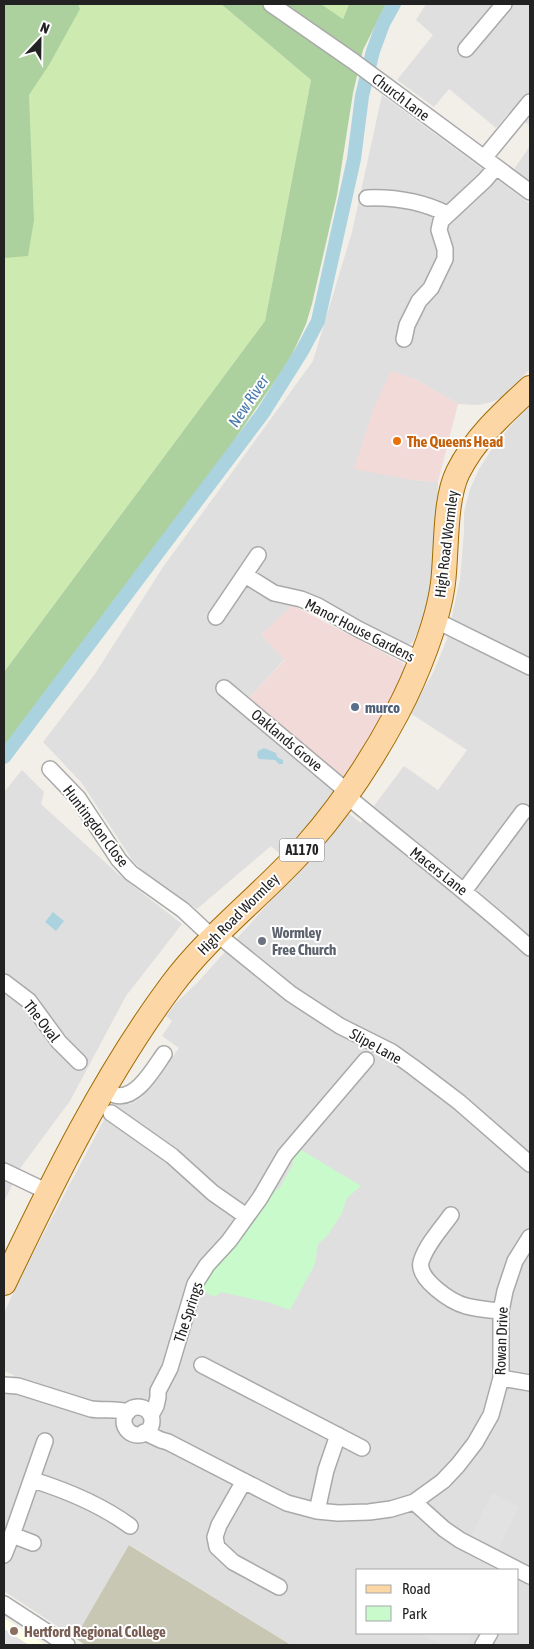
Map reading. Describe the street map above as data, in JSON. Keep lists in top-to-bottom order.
{
  "streets": {
    "main road": ["High Road Wormley", "A1170"],
    "street": [
      "Church Lane",
      "Manor House Gardens",
      "Oaklands Grove",
      "Huntingdon Close",
      "Macers Lane",
      "The Oval",
      "Slipe Lane",
      "The Springs",
      "Rowan Drive"
    ]
  },
  "crossings": [
    ["High Road Wormley", "Manor House Gardens"],
    ["High Road Wormley", "Oaklands Grove"],
    ["High Road Wormley", "Huntingdon Close"],
    ["High Road Wormley", "Macers Lane"],
    ["High Road Wormley", "Slipe Lane"],
    ["Oaklands Grove", "Macers Lane"],
    ["Huntingdon Close", "Slipe Lane"],
    ["The Springs", "Rowan Drive"]
  ],
  "water": ["New River"],
  "places": [
    "The Queens Head",
    "murco",
    "Wormley Free Church",
    "Hertford Regional College"
  ],
  "legend": ["Road", "Park"],
  "north": "top"
}
